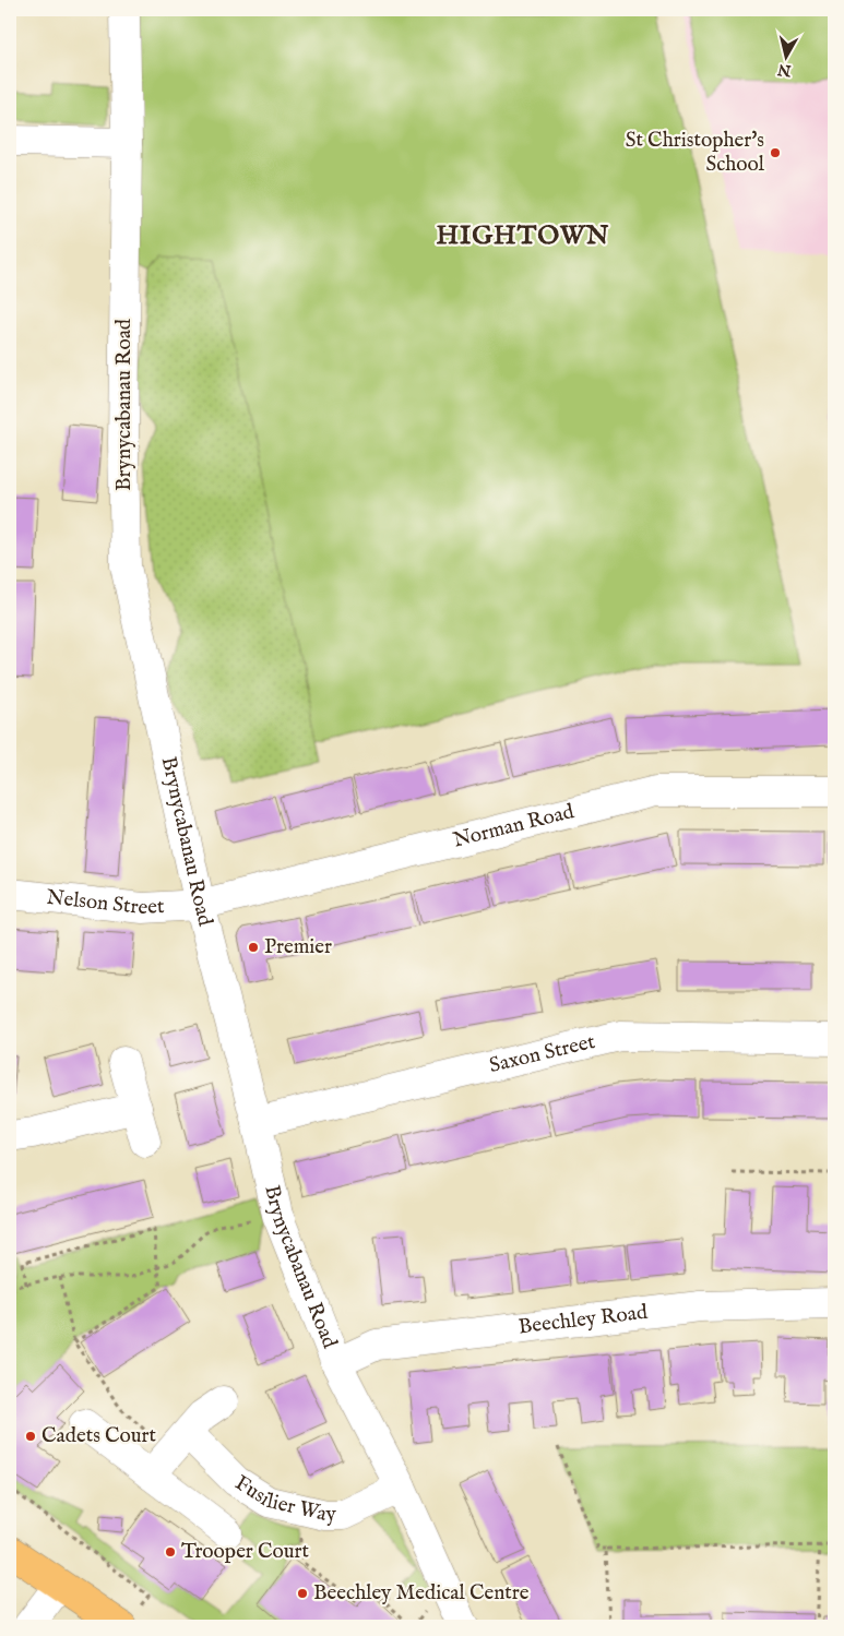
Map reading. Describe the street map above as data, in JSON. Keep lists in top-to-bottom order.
{
  "streets": {
    "street": [
      "Brynycabanau Road",
      "Norman Road",
      "Nelson Street",
      "Saxon Street",
      "Beechley Road",
      "Fusilier Way"
    ]
  },
  "crossings": [
    ["Brynycabanau Road", "Norman Road"],
    ["Brynycabanau Road", "Nelson Street"],
    ["Brynycabanau Road", "Saxon Street"],
    ["Brynycabanau Road", "Beechley Road"],
    ["Brynycabanau Road", "Fusilier Way"],
    ["Norman Road", "Nelson Street"]
  ],
  "districts": ["HIGHTOWN"],
  "places": [
    "St Christopher's School",
    "Premier",
    "Cadets Court",
    "Trooper Court",
    "Beechley Medical Centre"
  ],
  "north": "bottom"
}
